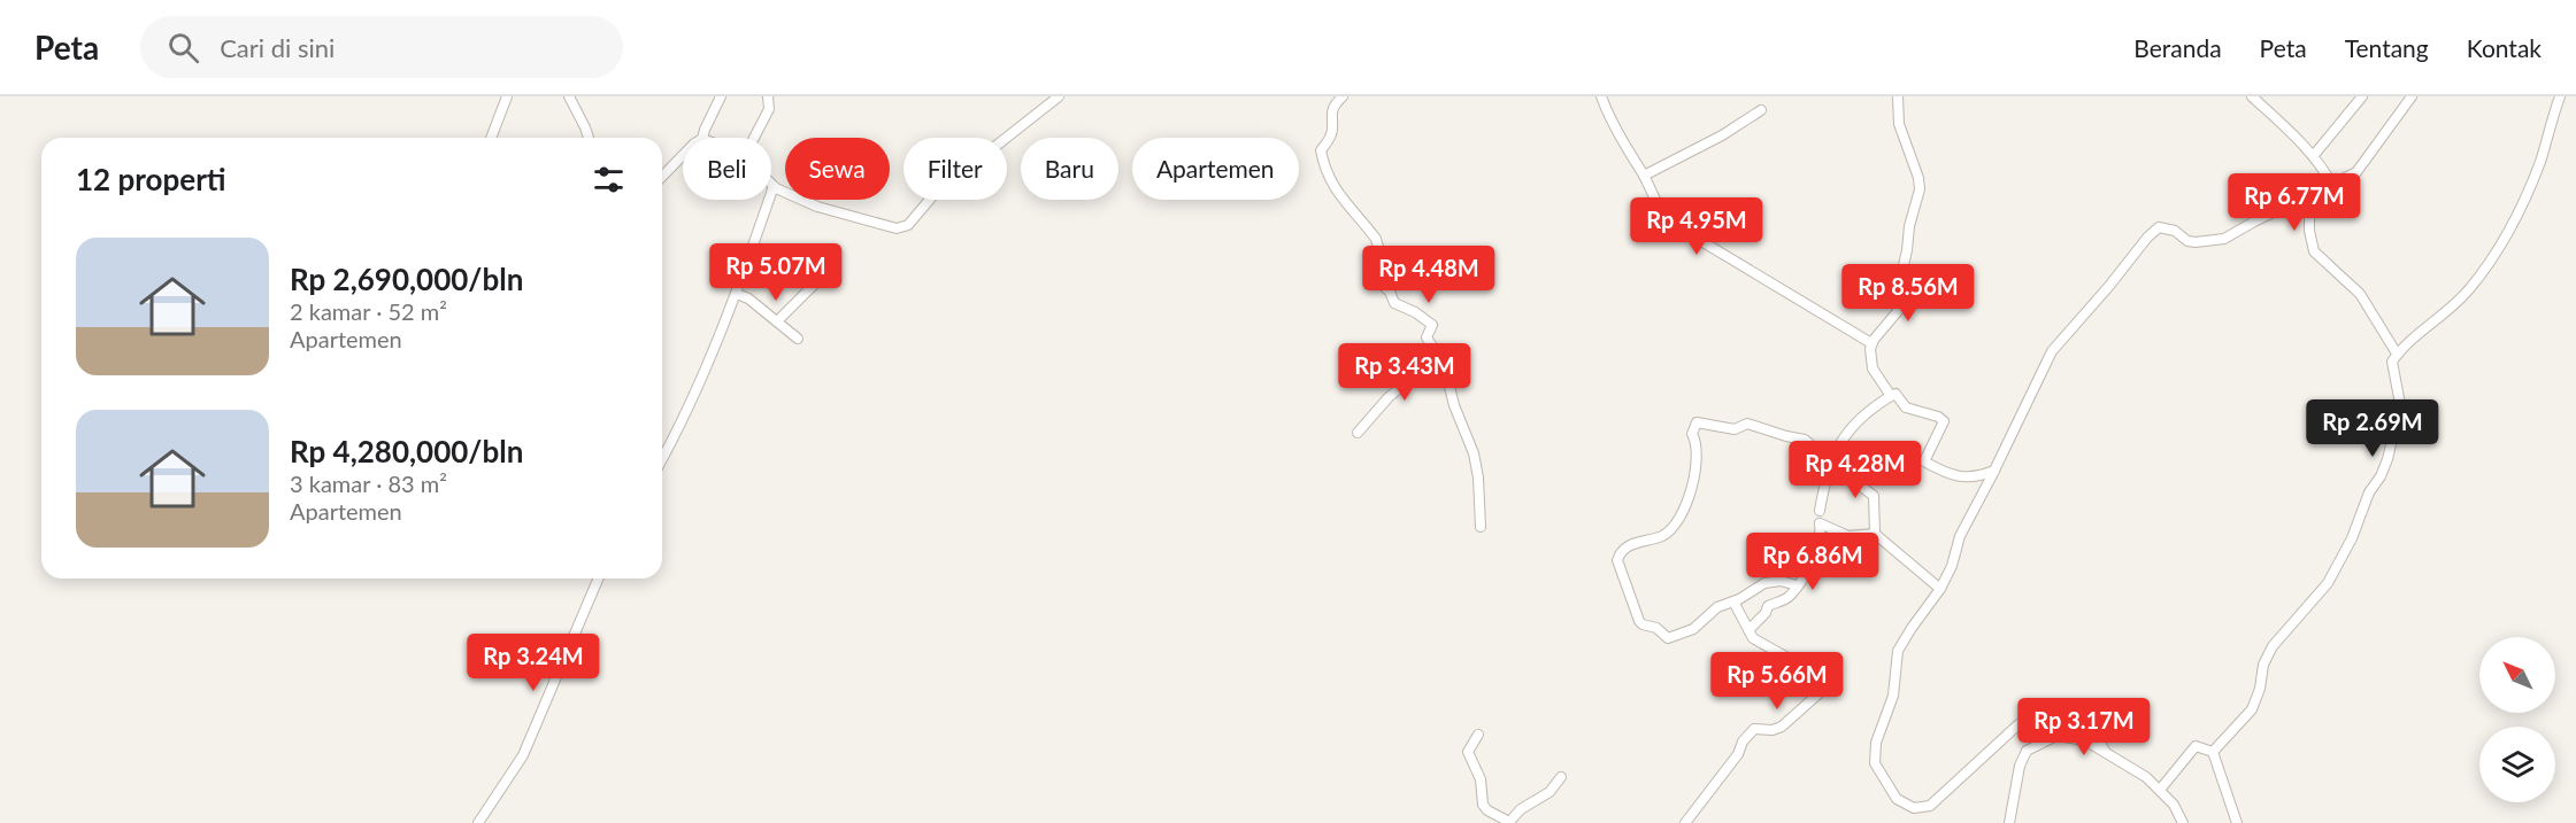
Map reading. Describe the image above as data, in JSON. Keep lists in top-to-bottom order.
{
  "north": "top left",
  "page": {
    "header": "Peta",
    "search": "Cari di sini",
    "nav": [
      "Beranda",
      "Peta",
      "Tentang",
      "Kontak"
    ],
    "chip": [
      "Beli",
      "Sewa",
      "Filter",
      "Baru",
      "Apartemen"
    ],
    "heading": "12 properti",
    "price": [
      "Rp 6.77M",
      "Rp 4.95M",
      "Rp 5.07M",
      "Rp 4.48M",
      "Rp 8.56M",
      "Rp 3.43M",
      "Rp 2.69M",
      "Rp 4.28M",
      "Rp 6.86M",
      "Rp 3.24M",
      "Rp 5.66M",
      "Rp 3.17M"
    ],
    "list": [
      {
        "name": "Rp 2,690,000/bln",
        "note": "2 kamar · 52 m² · Apartemen"
      },
      {
        "name": "Rp 4,280,000/bln",
        "note": "3 kamar · 83 m² · Apartemen"
      }
    ]
  }
}
